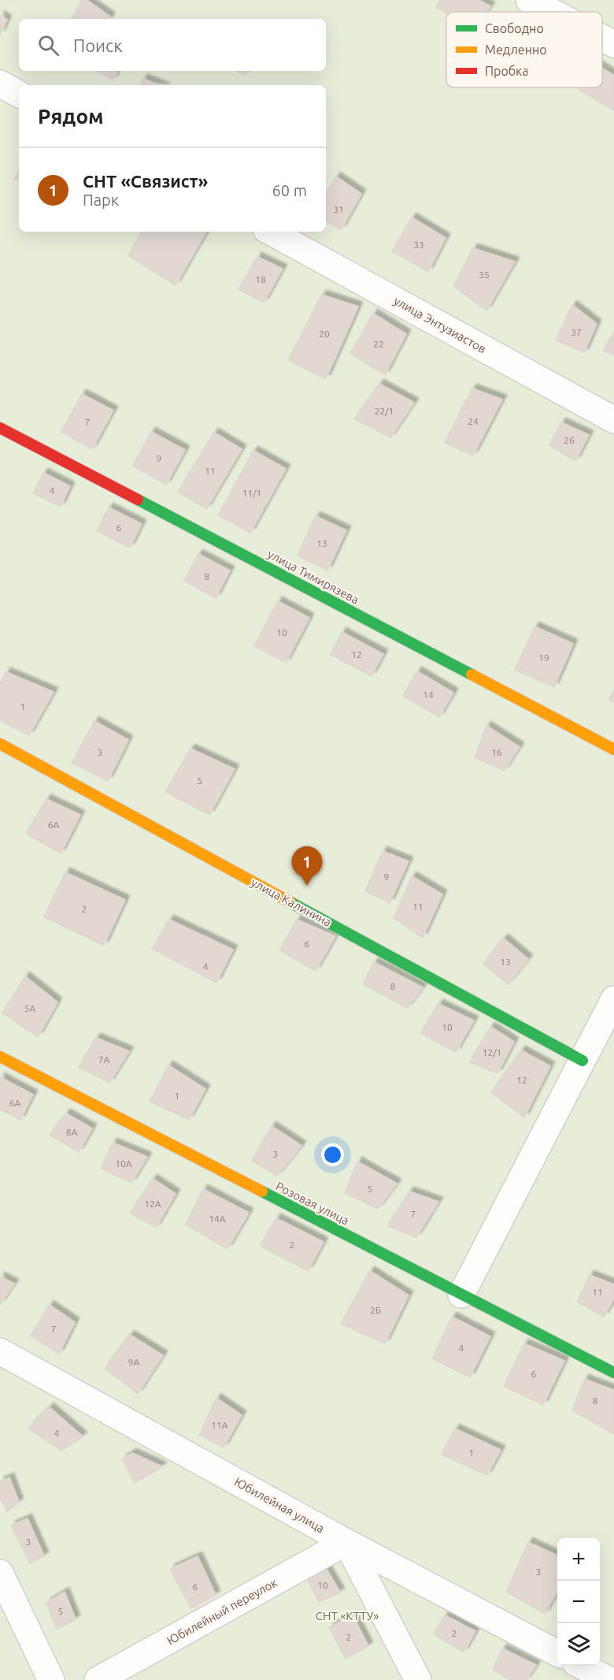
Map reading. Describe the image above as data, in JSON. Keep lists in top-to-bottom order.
{
  "streets": {
    "street": [
      "улица Энтузиастов",
      "улица Тимирязева",
      "улица Калинина",
      "Розовая улица",
      "Юбилейная улица",
      "Юбилейный переулок"
    ]
  },
  "crossings": [
    ["Юбилейная улица", "Юбилейный переулок"]
  ],
  "parks": ["СНТ «КТТУ»"],
  "house_numbers": [
    "31",
    "33",
    "35",
    "18",
    "37",
    "20",
    "22",
    "22/1",
    "24",
    "7",
    "26",
    "9",
    "11",
    "4",
    "11/1",
    "6",
    "13",
    "8",
    "10",
    "12",
    "19",
    "14",
    "1",
    "3",
    "16",
    "5",
    "6А",
    "9",
    "11",
    "2",
    "6",
    "13",
    "4",
    "8",
    "5А",
    "10",
    "12/1",
    "7А",
    "12",
    "1",
    "6А",
    "8А",
    "3",
    "10А",
    "5",
    "12А",
    "7",
    "14А",
    "2",
    "11",
    "2Б",
    "7",
    "4",
    "9А",
    "6",
    "8",
    "11А",
    "4",
    "1",
    "3",
    "3",
    "10",
    "6",
    "5",
    "2",
    "2"
  ],
  "legend": ["Свободно", "Медленно", "Пробка"],
  "page": {
    "search": "Поиск",
    "heading": "Рядом",
    "list": [
      {
        "mark": "1",
        "name": "СНТ «Связист»",
        "note": "Парк",
        "value": "60 m"
      }
    ],
    "pins": "1",
    "map_buttons": ["+", "−"]
  }
}
